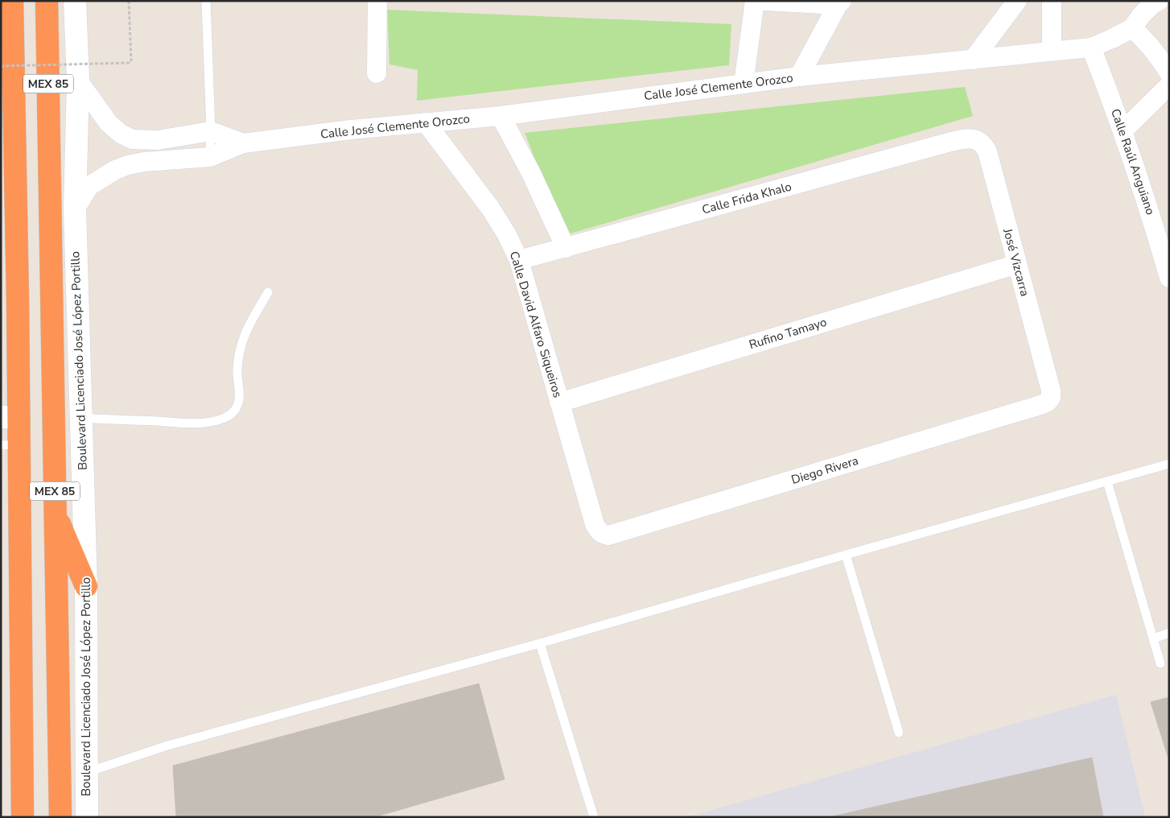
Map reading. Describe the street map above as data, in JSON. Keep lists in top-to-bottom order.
{
  "streets": {
    "highway": ["MEX 85", "Boulevard Licenciado José López Portillo"],
    "street": [
      "Calle José Clemente Orozco",
      "Calle Raúl Anguiano",
      "Calle Frida Khalo",
      "José Vizcarra",
      "Calle David Alfaro Siqueiros",
      "Rufino Tamayo",
      "Diego Rivera"
    ]
  },
  "crossings": [
    ["Calle José Clemente Orozco", "Calle Raúl Anguiano"],
    ["Calle José Clemente Orozco", "Calle David Alfaro Siqueiros"],
    ["Calle José Clemente Orozco", "Boulevard Licenciado José López Portillo"],
    ["Calle Frida Khalo", "José Vizcarra"],
    ["Calle Frida Khalo", "Calle David Alfaro Siqueiros"],
    ["José Vizcarra", "Rufino Tamayo"],
    ["José Vizcarra", "Diego Rivera"],
    ["Calle David Alfaro Siqueiros", "Rufino Tamayo"],
    ["Calle David Alfaro Siqueiros", "Diego Rivera"]
  ]
}
